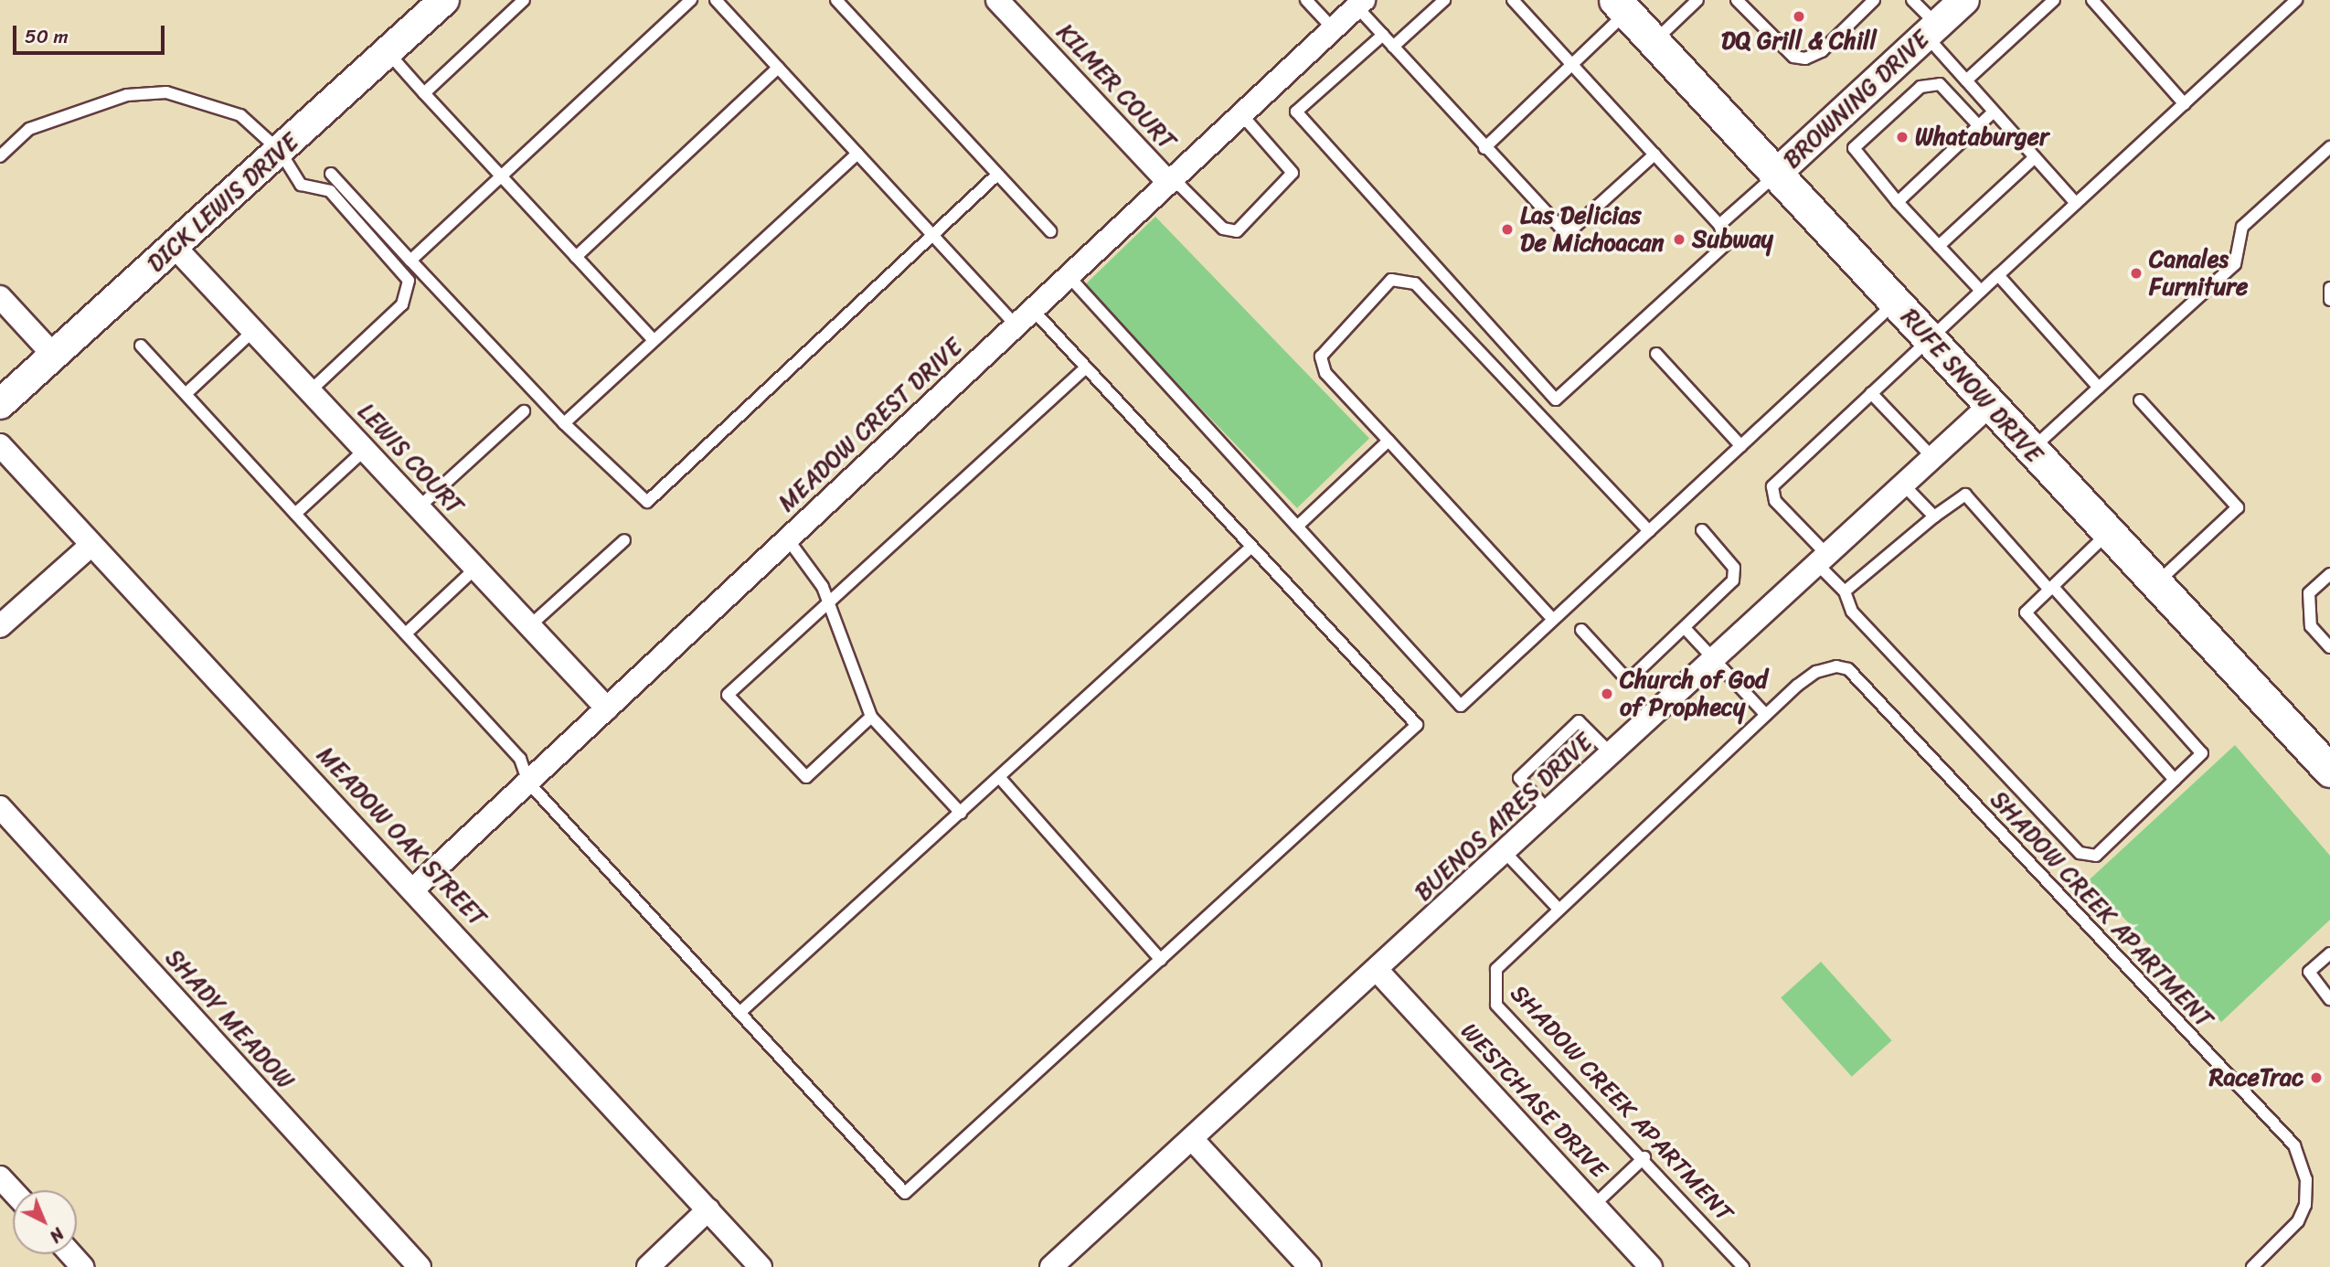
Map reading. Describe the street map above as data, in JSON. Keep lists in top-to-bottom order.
{
  "streets": {
    "main road": ["RUFE SNOW DRIVE"],
    "street": [
      "KILMER COURT",
      "BROWNING DRIVE",
      "DICK LEWIS DRIVE",
      "MEADOW CREST DRIVE",
      "LEWIS COURT",
      "BUENOS AIRES DRIVE",
      "MEADOW OAK STREET",
      "SHADY MEADOW",
      "WESTCHASE DRIVE"
    ],
    "lane": ["SHADOW CREEK APARTMENT"]
  },
  "crossings": [
    ["KILMER COURT", "MEADOW CREST DRIVE"],
    ["BROWNING DRIVE", "RUFE SNOW DRIVE"],
    ["DICK LEWIS DRIVE", "LEWIS COURT"],
    ["RUFE SNOW DRIVE", "BUENOS AIRES DRIVE"],
    ["MEADOW CREST DRIVE", "LEWIS COURT"],
    ["MEADOW CREST DRIVE", "MEADOW OAK STREET"],
    ["BUENOS AIRES DRIVE", "WESTCHASE DRIVE"]
  ],
  "places": [
    "DQ Grill & Chill",
    "Whataburger",
    "Las Delicias De Michoacan",
    "Subway",
    "Canales Furniture",
    "Church of God of Prophecy",
    "RaceTrac"
  ],
  "scale_bar": "50 m",
  "north": "bottom right"
}
